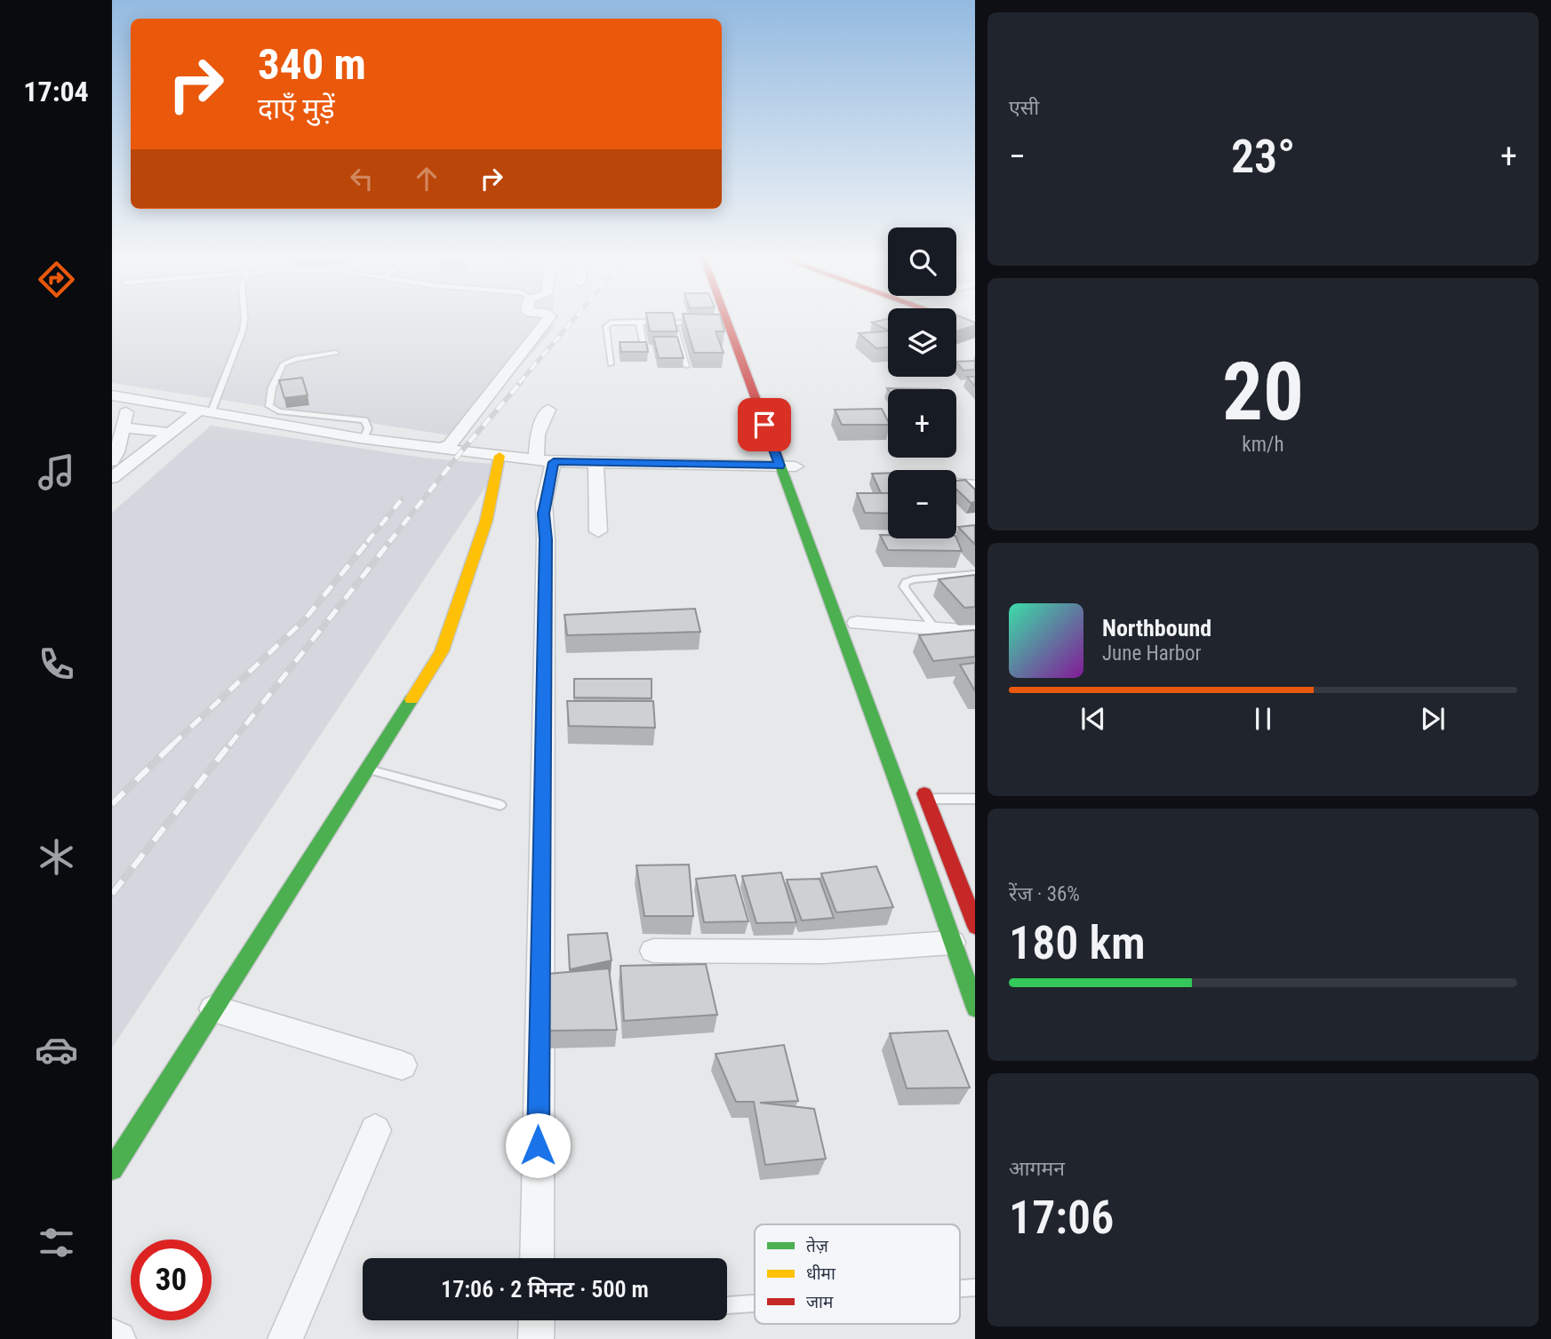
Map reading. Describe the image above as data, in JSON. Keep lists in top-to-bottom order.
{
  "legend": ["तेज़", "धीमा", "जाम"],
  "page": {
    "tabs": "17:04",
    "tile": [
      "एसी",
      ["20", "km/h"],
      ["रेंज · 36%", "180 km"],
      ["आगमन", "17:06"]
    ],
    "turn": ["340 m", "दाएँ मुड़ें"],
    "heat": ["−", "23°", "+"],
    "map_buttons": ["+", "−"],
    "song": ["Northbound", "June Harbor"],
    "limit": "30",
    "trip": "17:06 · 2 मिनट · 500 m"
  }
}
